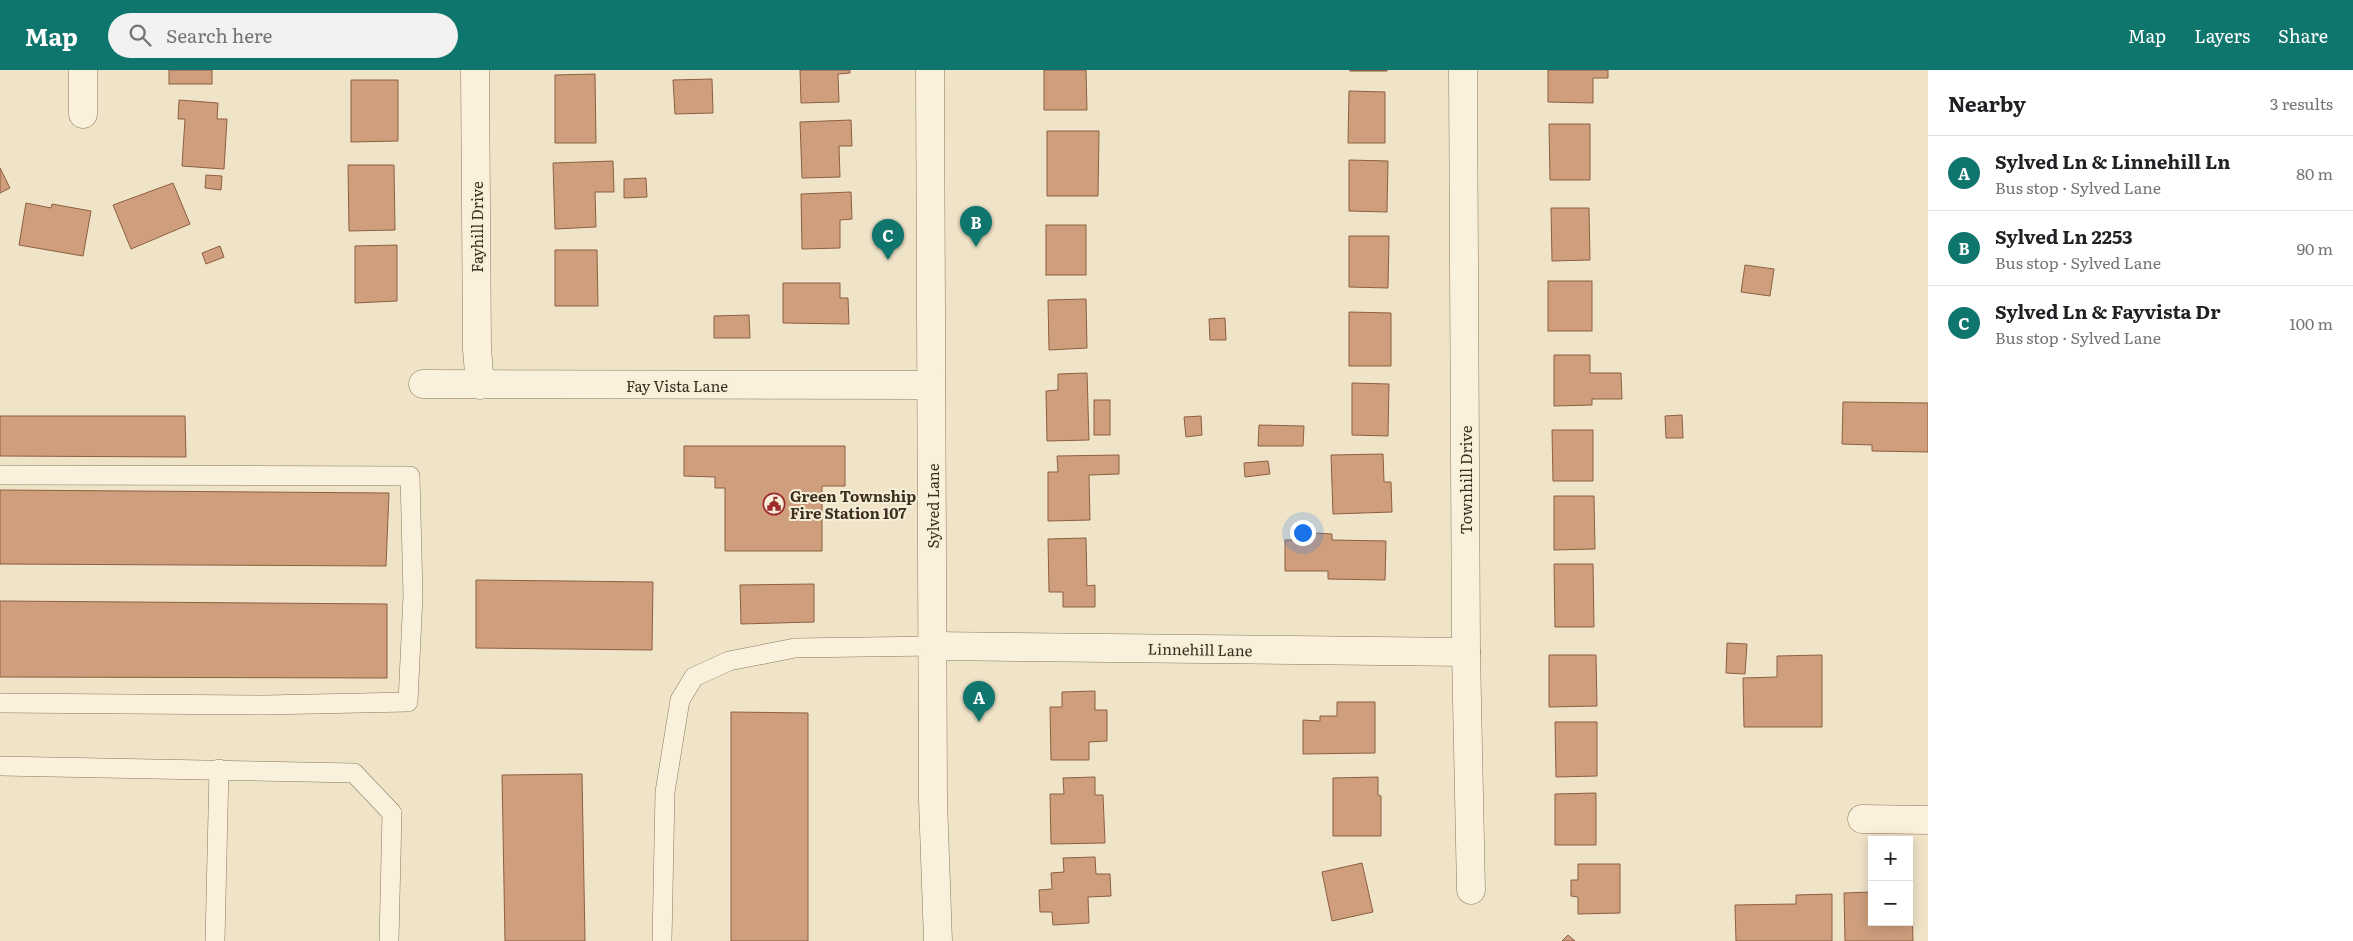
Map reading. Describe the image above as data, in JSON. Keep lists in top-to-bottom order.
{
  "streets": {
    "street": [
      "Fayhill Drive",
      "Fay Vista Lane",
      "Townhill Drive",
      "Sylved Lane",
      "Linnehill Lane"
    ]
  },
  "crossings": [
    ["Fayhill Drive", "Fay Vista Lane"],
    ["Fay Vista Lane", "Sylved Lane"],
    ["Townhill Drive", "Linnehill Lane"],
    ["Sylved Lane", "Linnehill Lane"]
  ],
  "places": {
    "public building": ["Green Township Fire Station 107"]
  },
  "page": {
    "header": "Map",
    "search": "Search here",
    "nav": ["Map", "Layers", "Share"],
    "heading": ["Nearby", "3 results"],
    "list": [
      {
        "mark": "A",
        "name": "Sylved Ln & Linnehill Ln",
        "note": "Bus stop · Sylved Lane",
        "value": "80 m"
      },
      {
        "mark": "B",
        "name": "Sylved Ln 2253",
        "note": "Bus stop · Sylved Lane",
        "value": "90 m"
      },
      {
        "mark": "C",
        "name": "Sylved Ln & Fayvista Dr",
        "note": "Bus stop · Sylved Lane",
        "value": "100 m"
      }
    ],
    "pins": ["B", "C", "A"],
    "map_buttons": ["+", "−"]
  }
}
